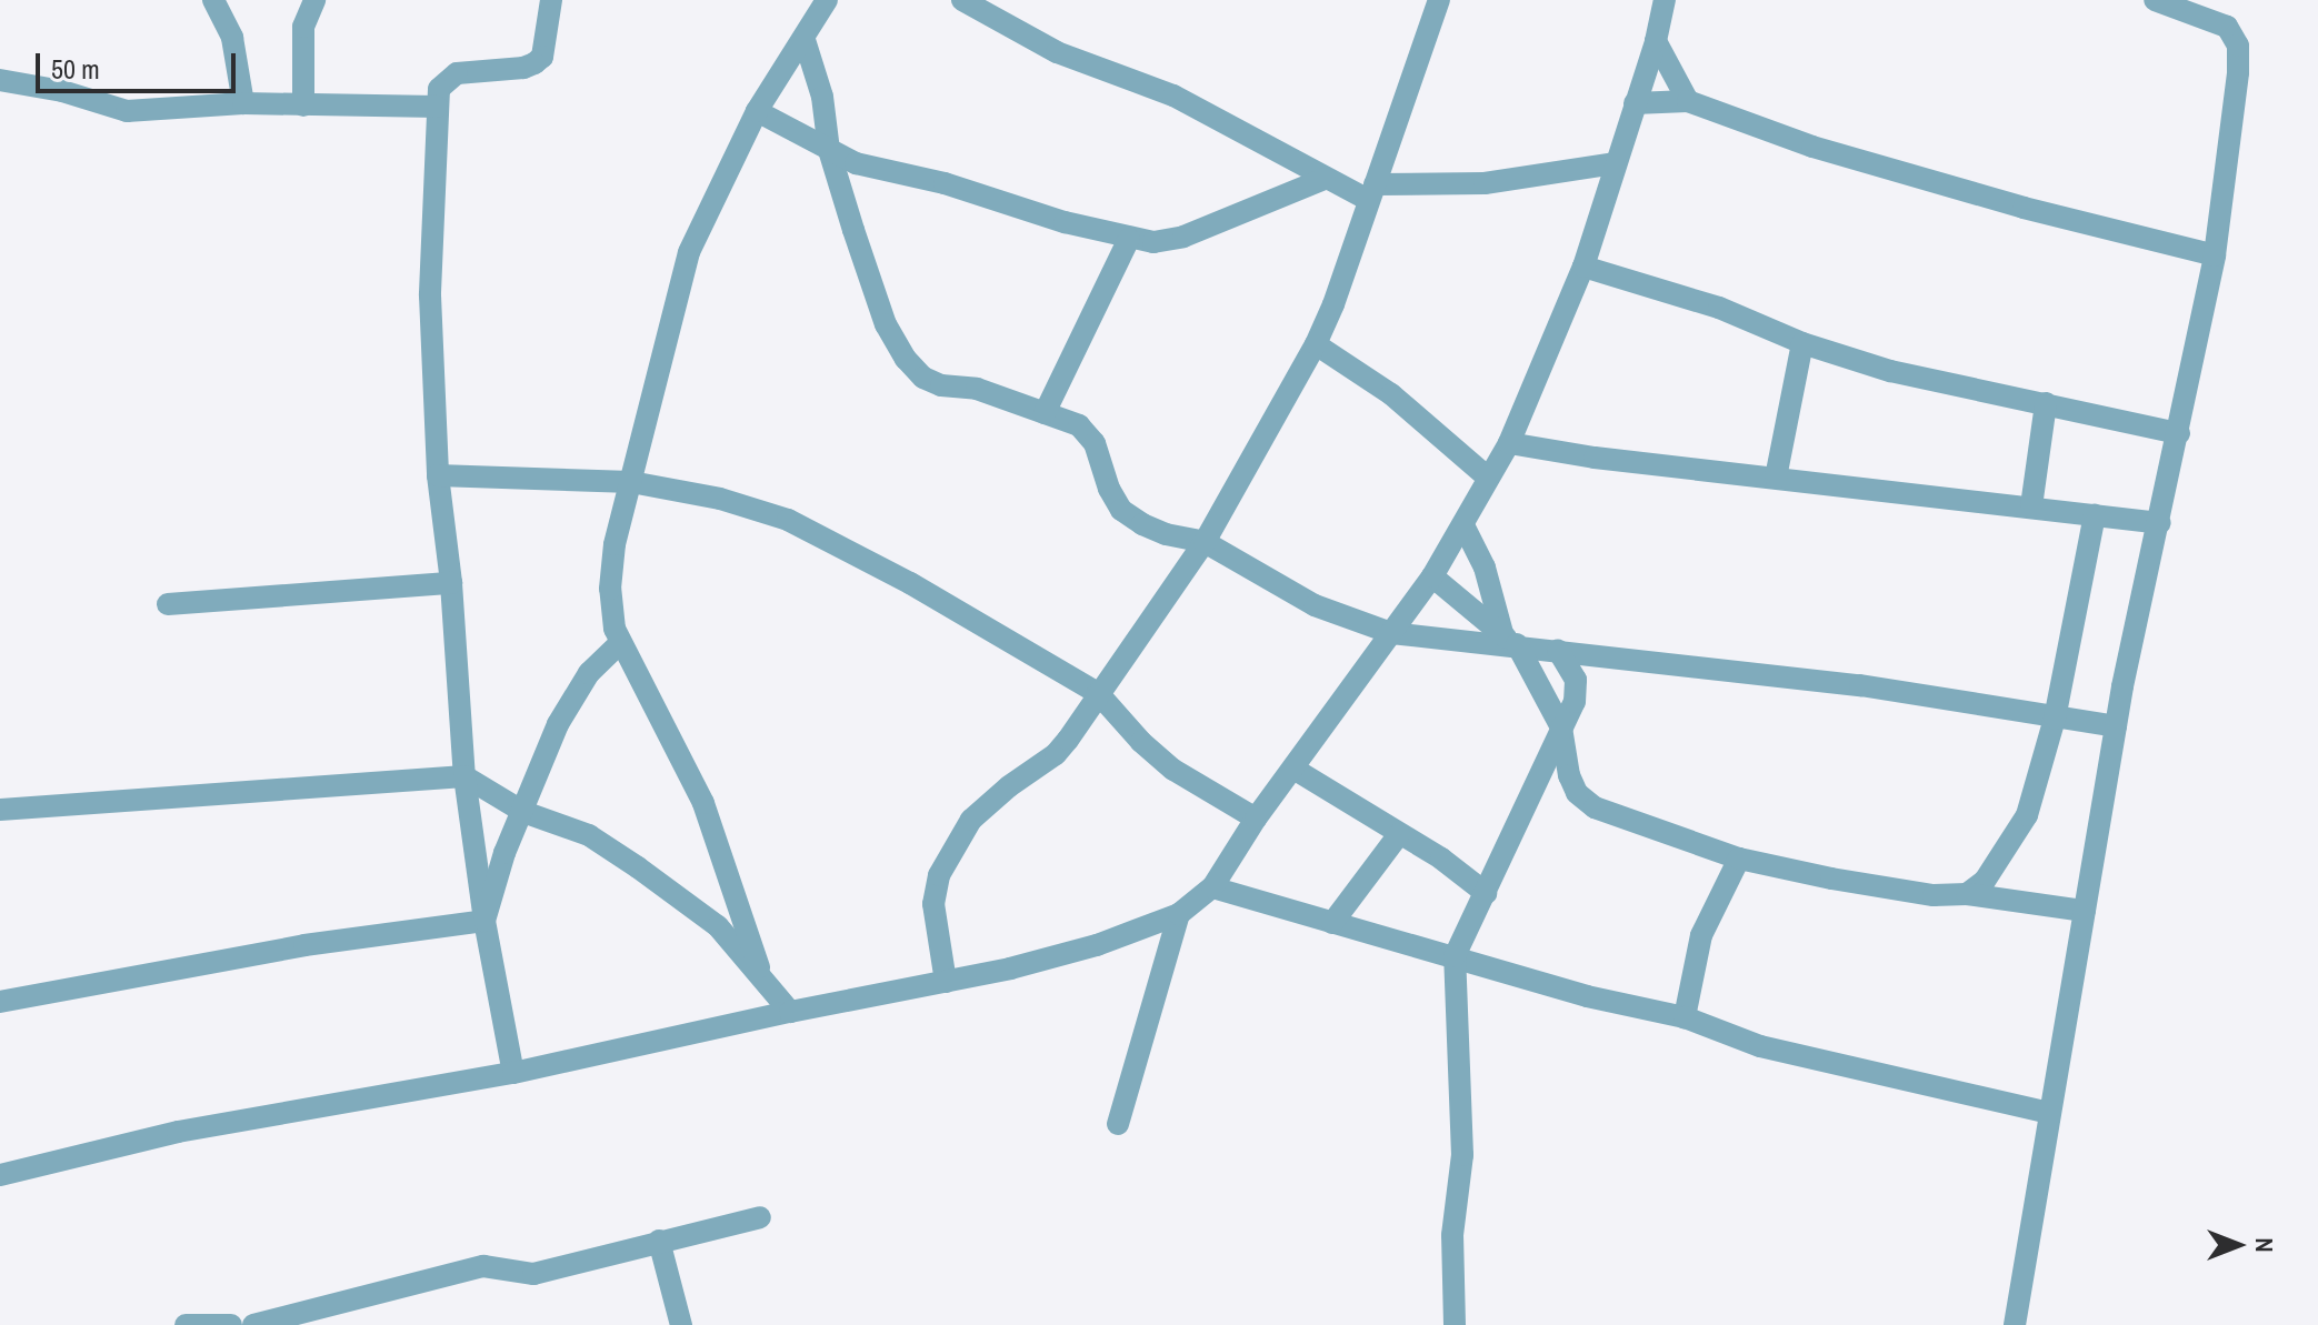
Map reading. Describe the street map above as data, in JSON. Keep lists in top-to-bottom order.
{
  "scale_bar": "50 m",
  "north": "right"
}
